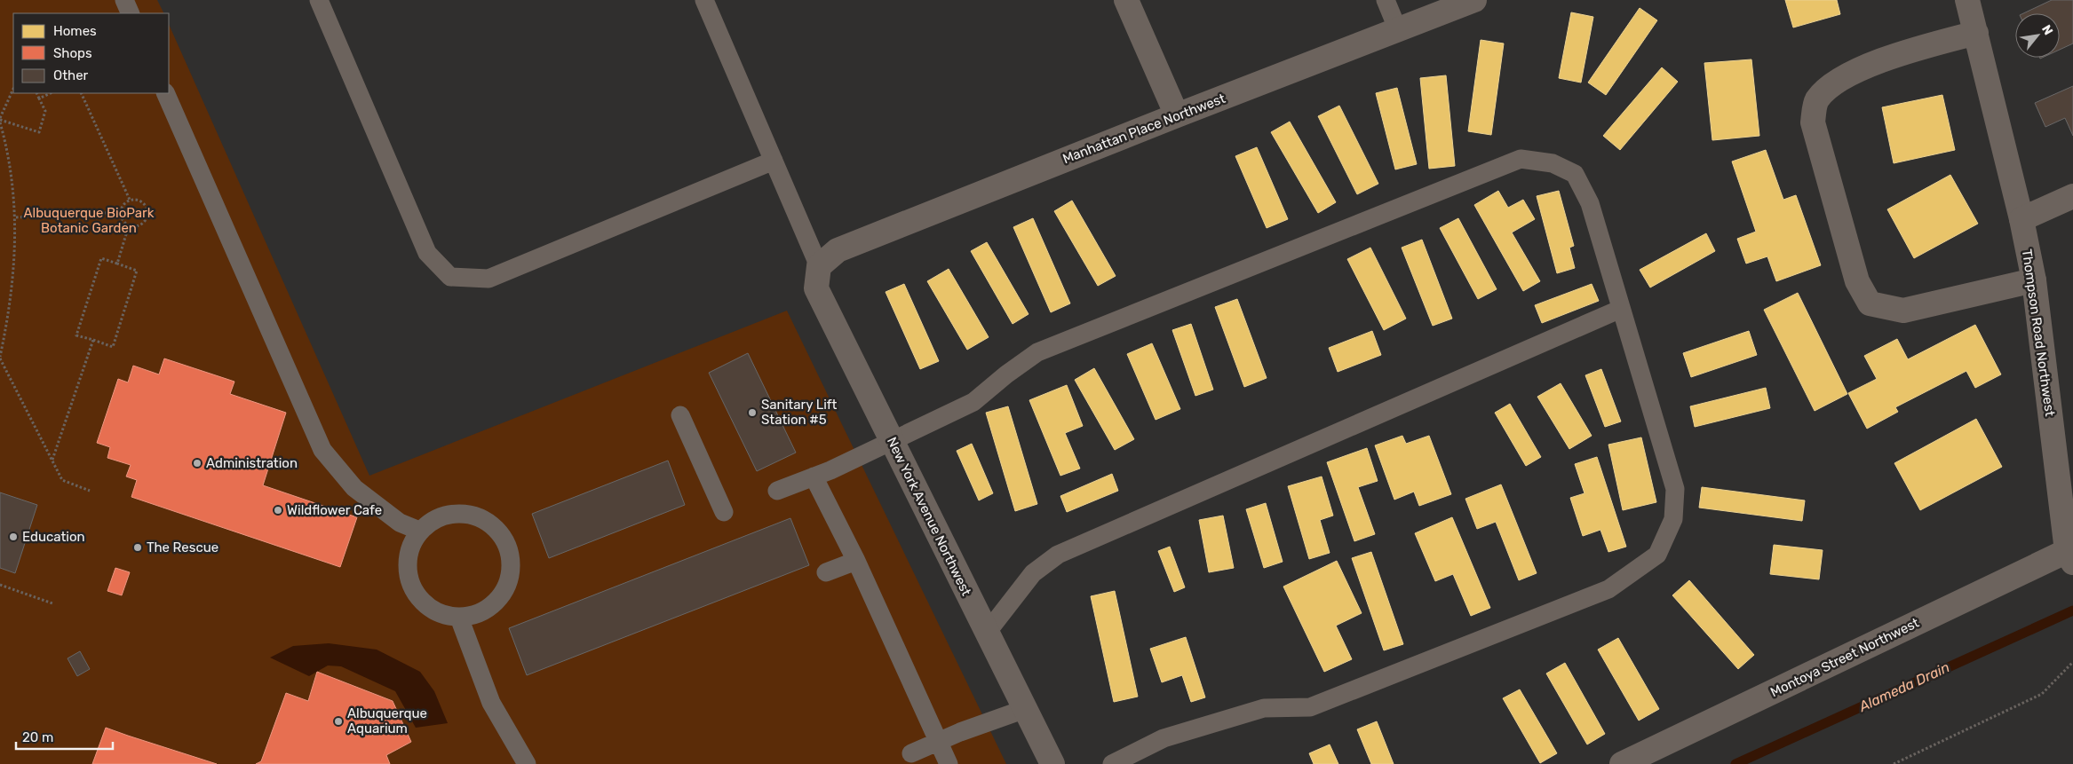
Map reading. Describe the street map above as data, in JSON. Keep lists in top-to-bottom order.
{
  "streets": {
    "street": [
      "Manhattan Place Northwest",
      "Thompson Road Northwest",
      "New York Avenue Northwest",
      "Montoya Street Northwest"
    ]
  },
  "crossings": [
    ["Manhattan Place Northwest", "New York Avenue Northwest"],
    ["Thompson Road Northwest", "Montoya Street Northwest"]
  ],
  "water": ["Alameda Drain"],
  "parks": ["Albuquerque BioPark Botanic Garden"],
  "places": [
    "Sanitary Lift Station #5",
    "Administration",
    "Wildflower Cafe",
    "Education",
    "The Rescue",
    "Albuquerque Aquarium"
  ],
  "legend": ["Homes", "Shops", "Other"],
  "scale_bar": "20 m",
  "north": "top right"
}
